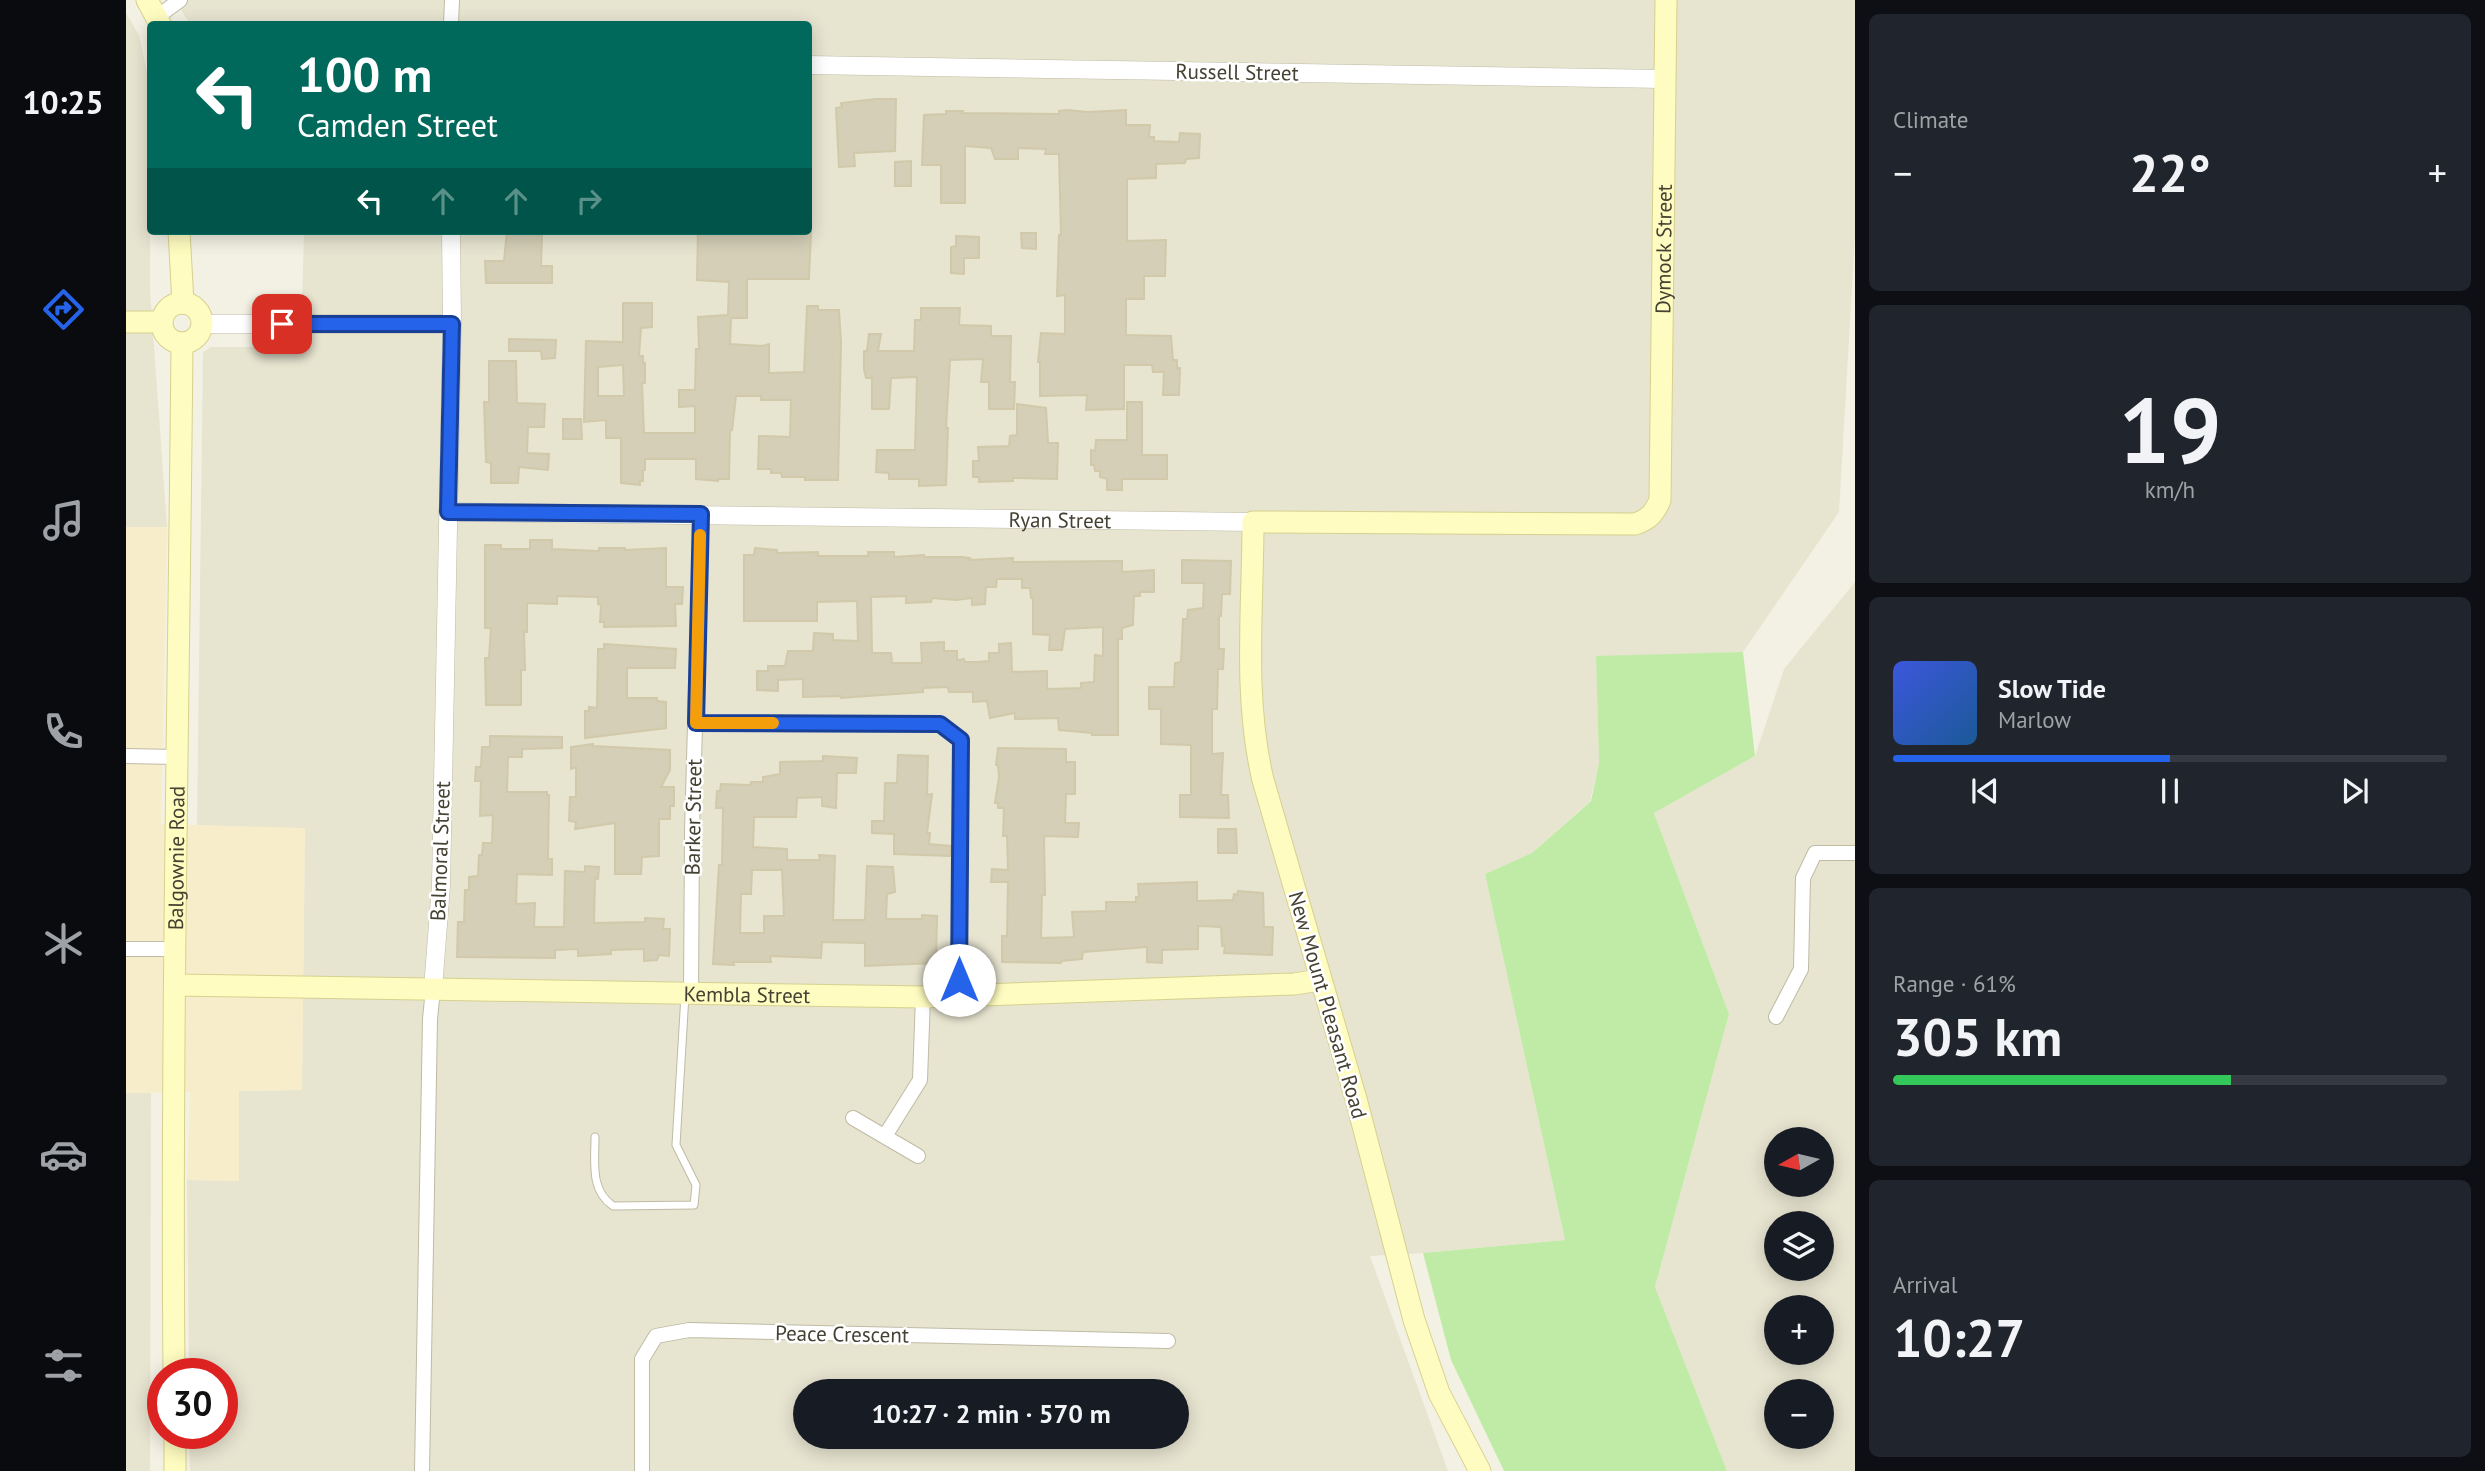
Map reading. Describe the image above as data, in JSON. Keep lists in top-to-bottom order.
{
  "streets": {
    "main road": [
      "Dymock Street",
      "Ryan Street",
      "Balgownie Road",
      "Kembla Street",
      "New Mount Pleasant Road"
    ],
    "street": [
      "Russell Street",
      "Barker Street",
      "Balmoral Street",
      "Peace Crescent"
    ]
  },
  "crossings": [
    ["Russell Street", "Dymock Street"],
    ["Dymock Street", "Ryan Street"],
    ["Ryan Street", "Barker Street"],
    ["Ryan Street", "Balmoral Street"],
    ["Ryan Street", "New Mount Pleasant Road"],
    ["Barker Street", "Kembla Street"],
    ["Balmoral Street", "Kembla Street"],
    ["Balgownie Road", "Kembla Street"],
    ["Kembla Street", "New Mount Pleasant Road"]
  ],
  "north": "left",
  "page": {
    "tabs": "10:25",
    "tile": [
      "Climate",
      ["19", "km/h"],
      ["Range · 61%", "305 km"],
      ["Arrival", "10:27"]
    ],
    "turn": ["100 m", "Camden Street"],
    "heat": ["−", "22°", "+"],
    "song": ["Slow Tide", "Marlow"],
    "map_buttons": ["+", "−"],
    "limit": "30",
    "trip": "10:27 · 2 min · 570 m"
  }
}
